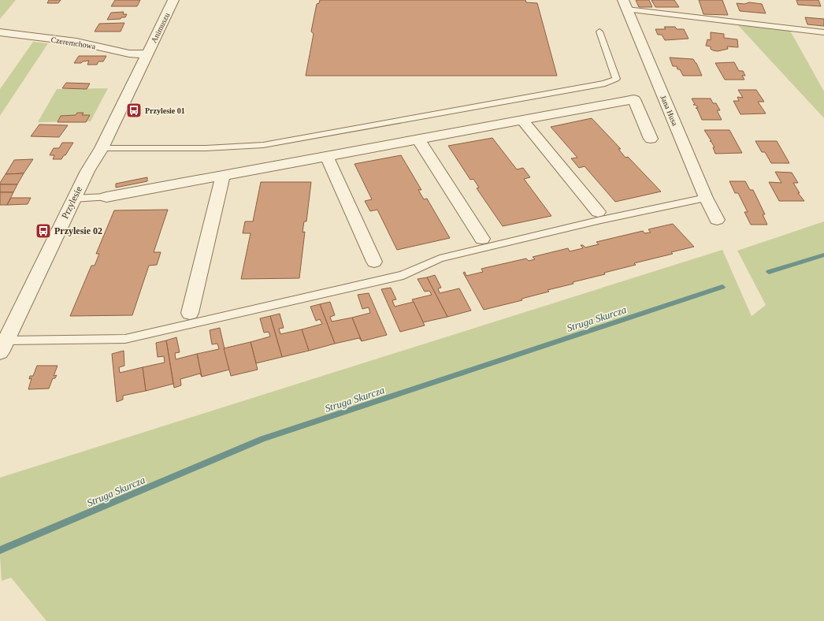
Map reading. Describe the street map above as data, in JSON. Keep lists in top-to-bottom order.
{
  "streets": {
    "street": [
      "Animuszu",
      "Czeremchowa",
      "Jana Husa",
      "Przylesie"
    ]
  },
  "crossings": [
    ["Animuszu", "Czeremchowa"],
    ["Animuszu", "Przylesie"],
    ["Czeremchowa", "Przylesie"]
  ],
  "water": ["Struga Skurcza"],
  "places": {
    "bus stop": ["Przylesie 01", "Przylesie 02"]
  }
}
